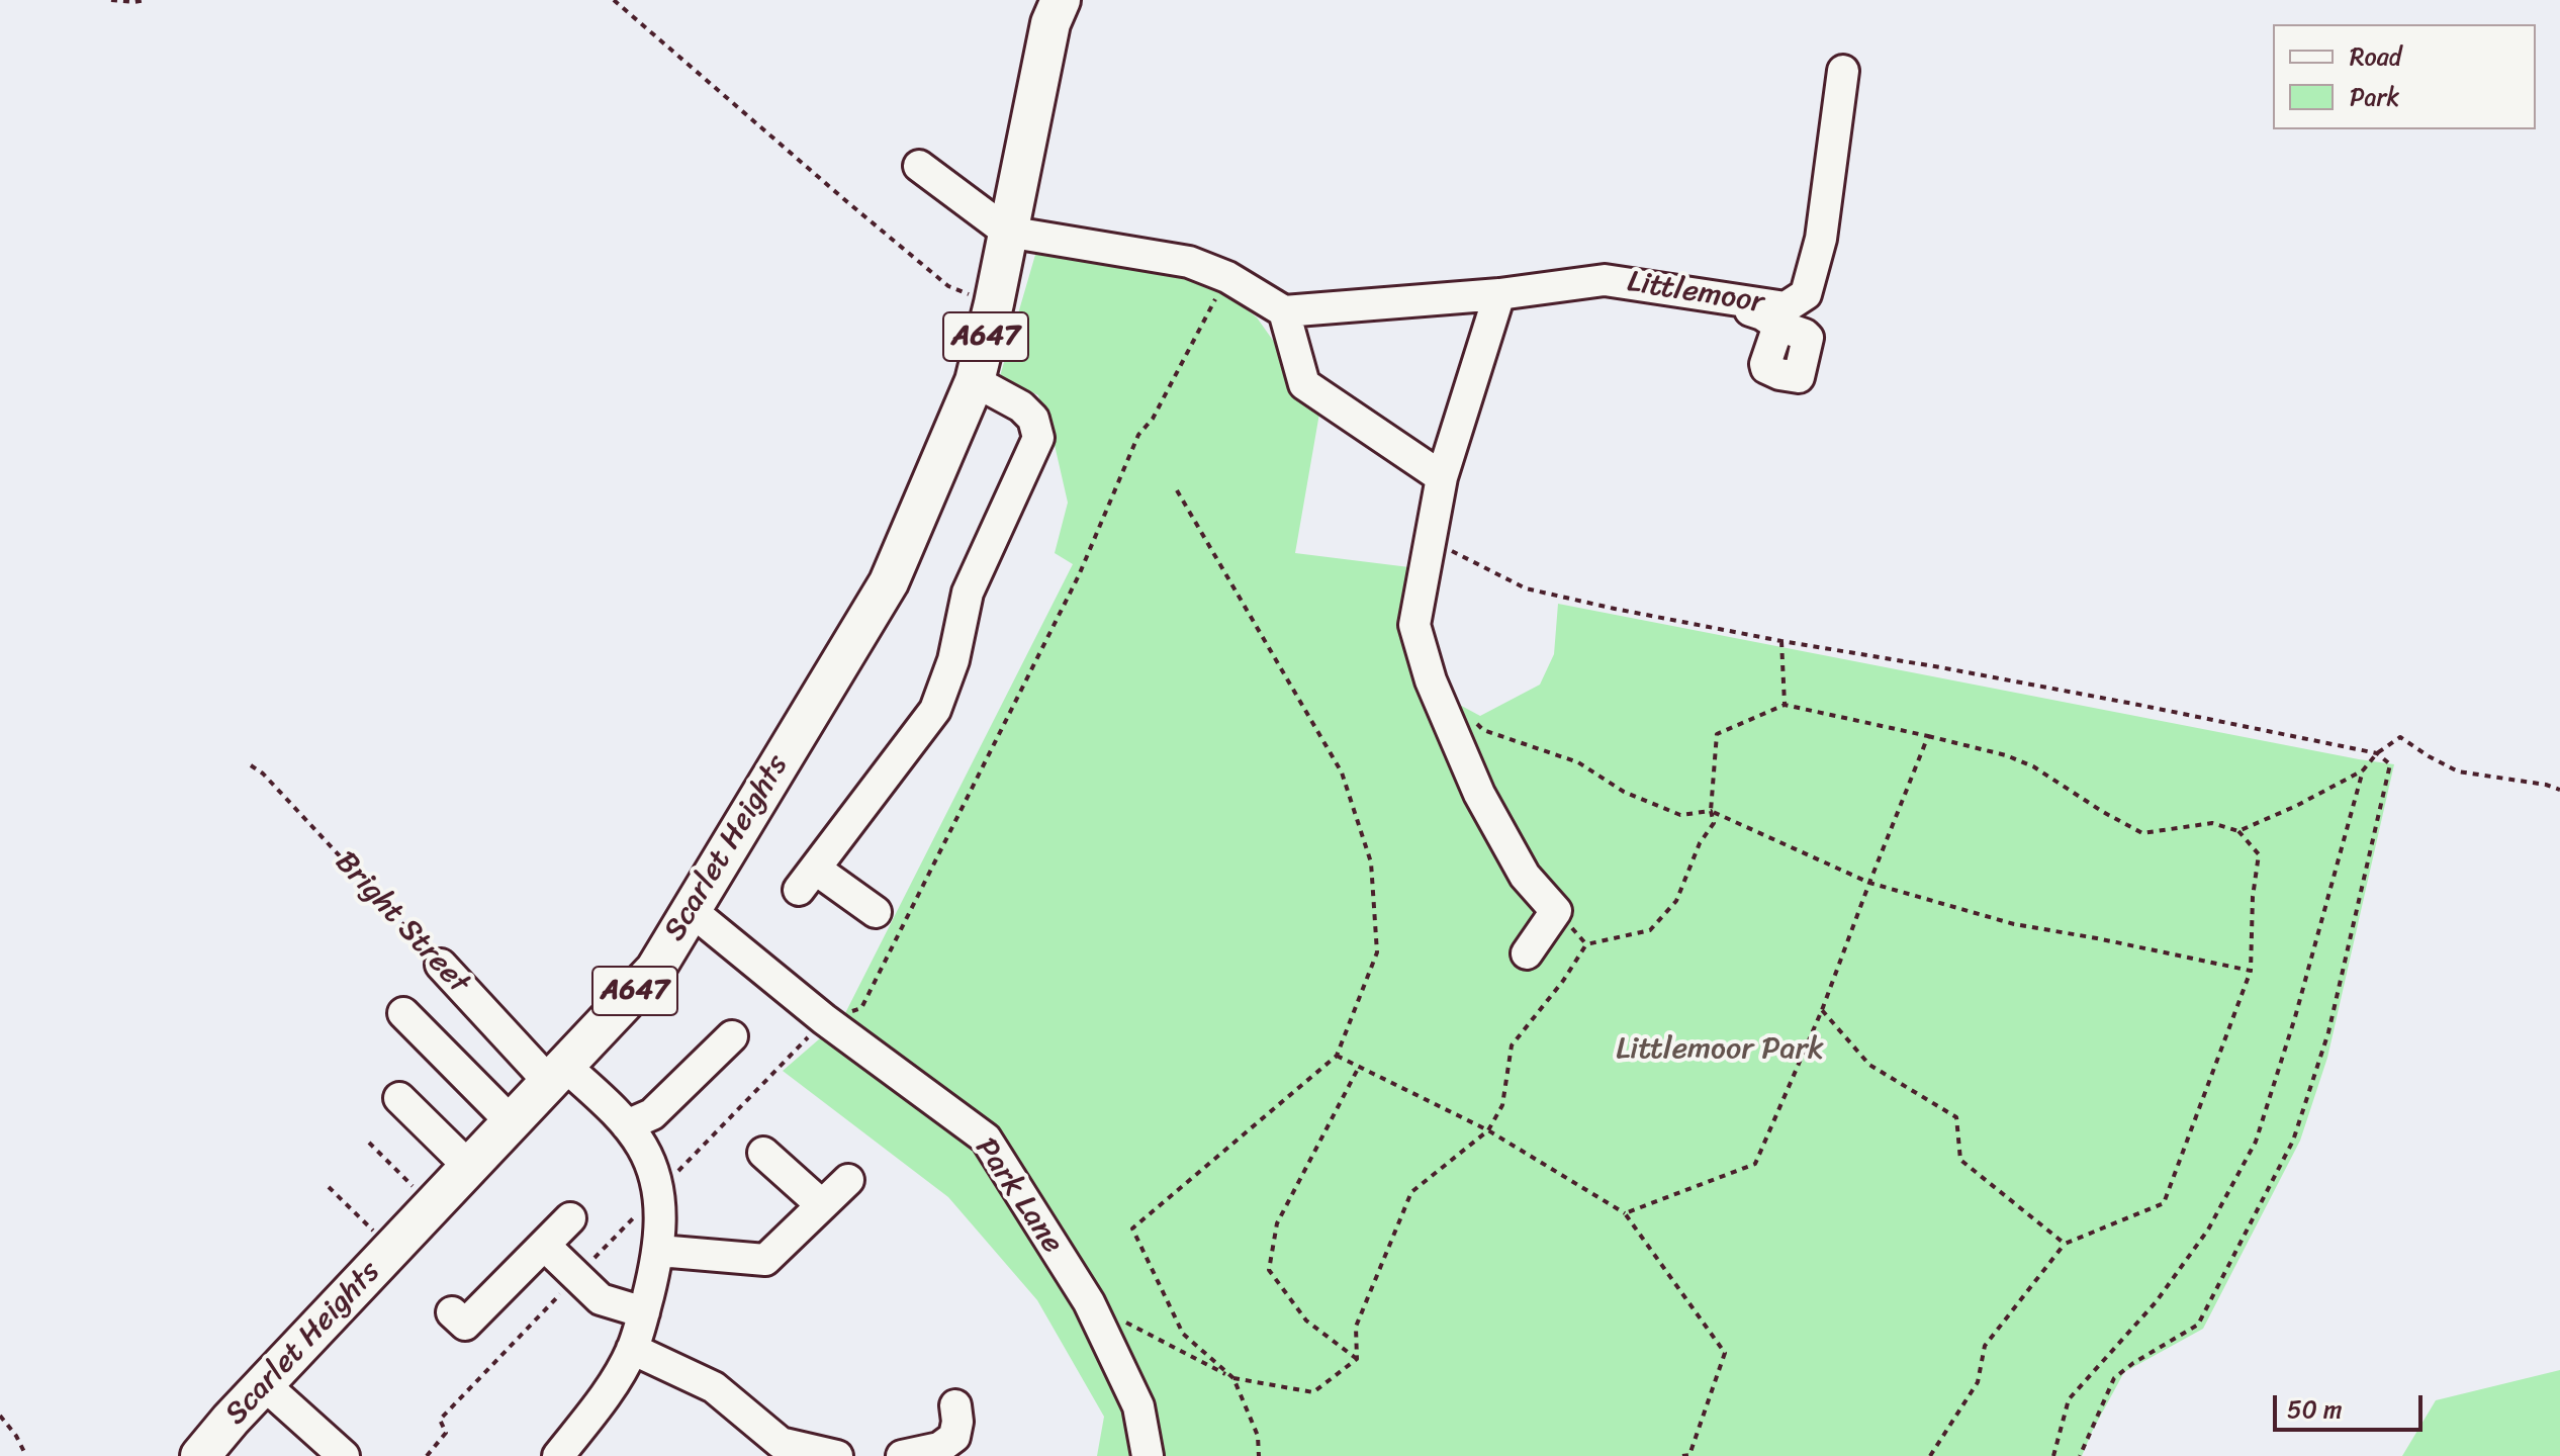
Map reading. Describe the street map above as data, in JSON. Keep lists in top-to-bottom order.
{
  "streets": {
    "main road": ["A647", "Scarlet Heights"],
    "street": ["Littlemoor", "Bright Street", "Park Lane"]
  },
  "crossings": [
    ["A647", "Scarlet Heights"],
    ["Scarlet Heights", "Bright Street"],
    ["Scarlet Heights", "Park Lane"]
  ],
  "parks": ["Littlemoor Park"],
  "legend": ["Road", "Park"],
  "scale_bar": "50 m"
}
